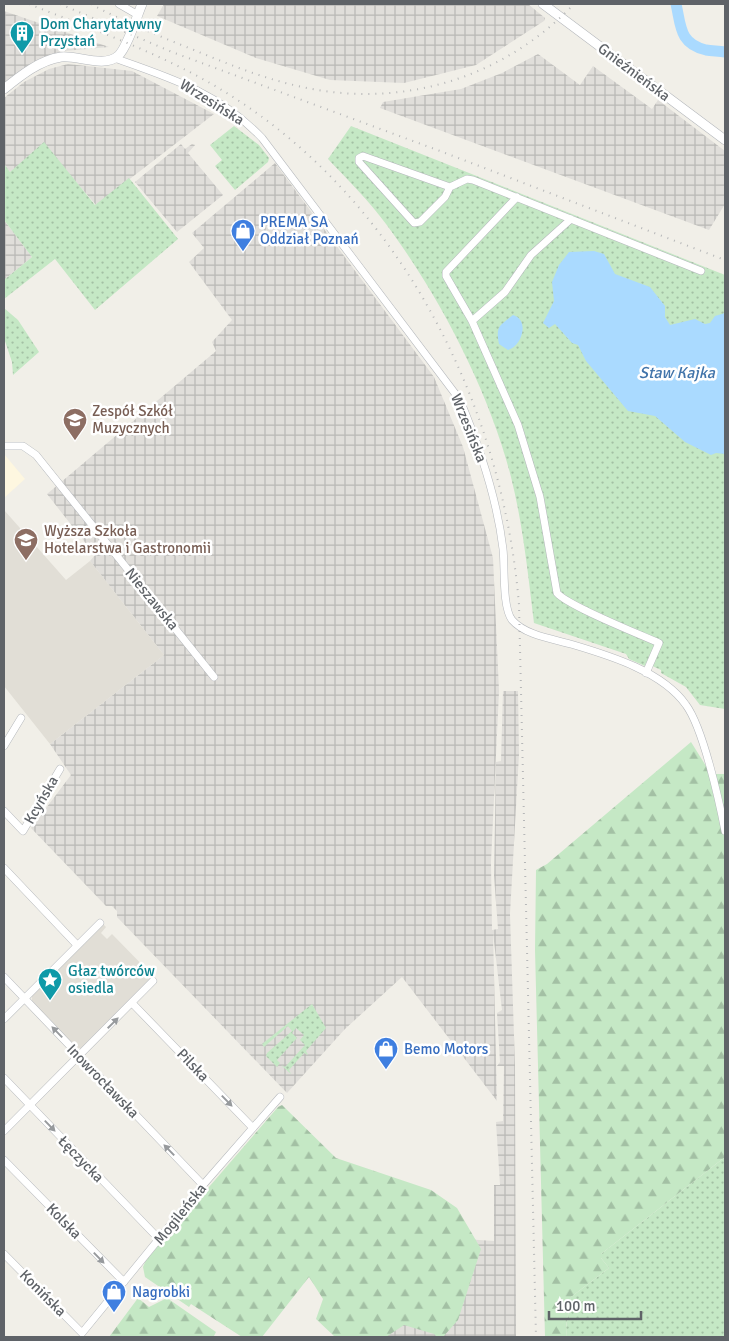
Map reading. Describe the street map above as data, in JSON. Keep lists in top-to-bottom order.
{
  "streets": {
    "street": [
      "Gnieźnieńska",
      "Wrzesińska",
      "Nieszawska",
      "Kcyńska",
      "Pilska",
      "Inowrocławska",
      "Łęczycka",
      "Mogileńska",
      "Kolska",
      "Konińska"
    ]
  },
  "crossings": [
    ["Pilska", "Mogileńska"],
    ["Inowrocławska", "Mogileńska"],
    ["Łęczycka", "Mogileńska"],
    ["Mogileńska", "Kolska"],
    ["Mogileńska", "Konińska"]
  ],
  "one_way": [
    "Pilska",
    "Inowrocławska",
    "Łęczycka",
    "Kolska"
  ],
  "water": ["Staw Kajka"],
  "places": {
    "building": ["Dom Charytatywny Przystań"],
    "shop": ["PREMA SA Oddział Poznań", "Bemo Motors", "Nagrobki"],
    "school or university": ["Zespół Szkół Muzycznych", "Wyższa Szkoła Hotelarstwa i Gastronomii"],
    "place": ["Głaz twórców osiedla"]
  },
  "scale_bar": "100 m"
}
